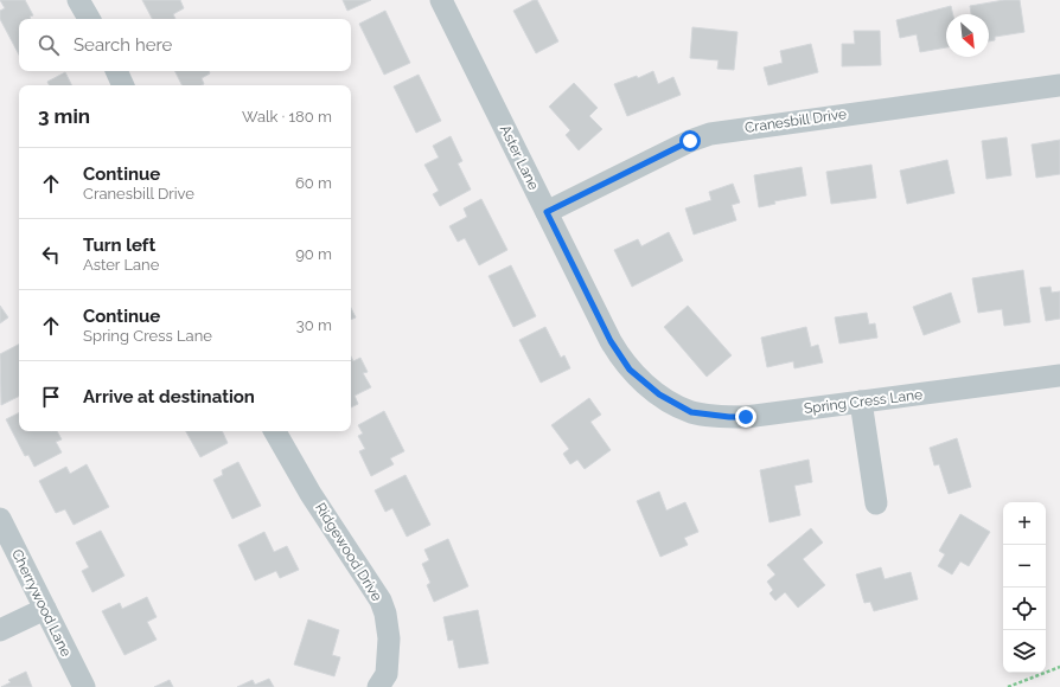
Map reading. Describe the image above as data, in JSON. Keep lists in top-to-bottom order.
{
  "streets": {
    "street": [
      "Cranesbill Drive",
      "Aster Lane",
      "Spring Cress Lane",
      "Ridgewood Drive",
      "Cherrywood Lane"
    ]
  },
  "crossings": [
    ["Cranesbill Drive", "Aster Lane"],
    ["Aster Lane", "Spring Cress Lane"]
  ],
  "north": "bottom right",
  "page": {
    "search": "Search here",
    "heading": ["3 min", "Walk · 180 m"],
    "list": [
      ["Continue", "Cranesbill Drive", "60 m"],
      ["Turn left", "Aster Lane", "90 m"],
      ["Continue", "Spring Cress Lane", "30 m"],
      "Arrive at destination"
    ],
    "map_buttons": ["+", "−"]
  }
}
